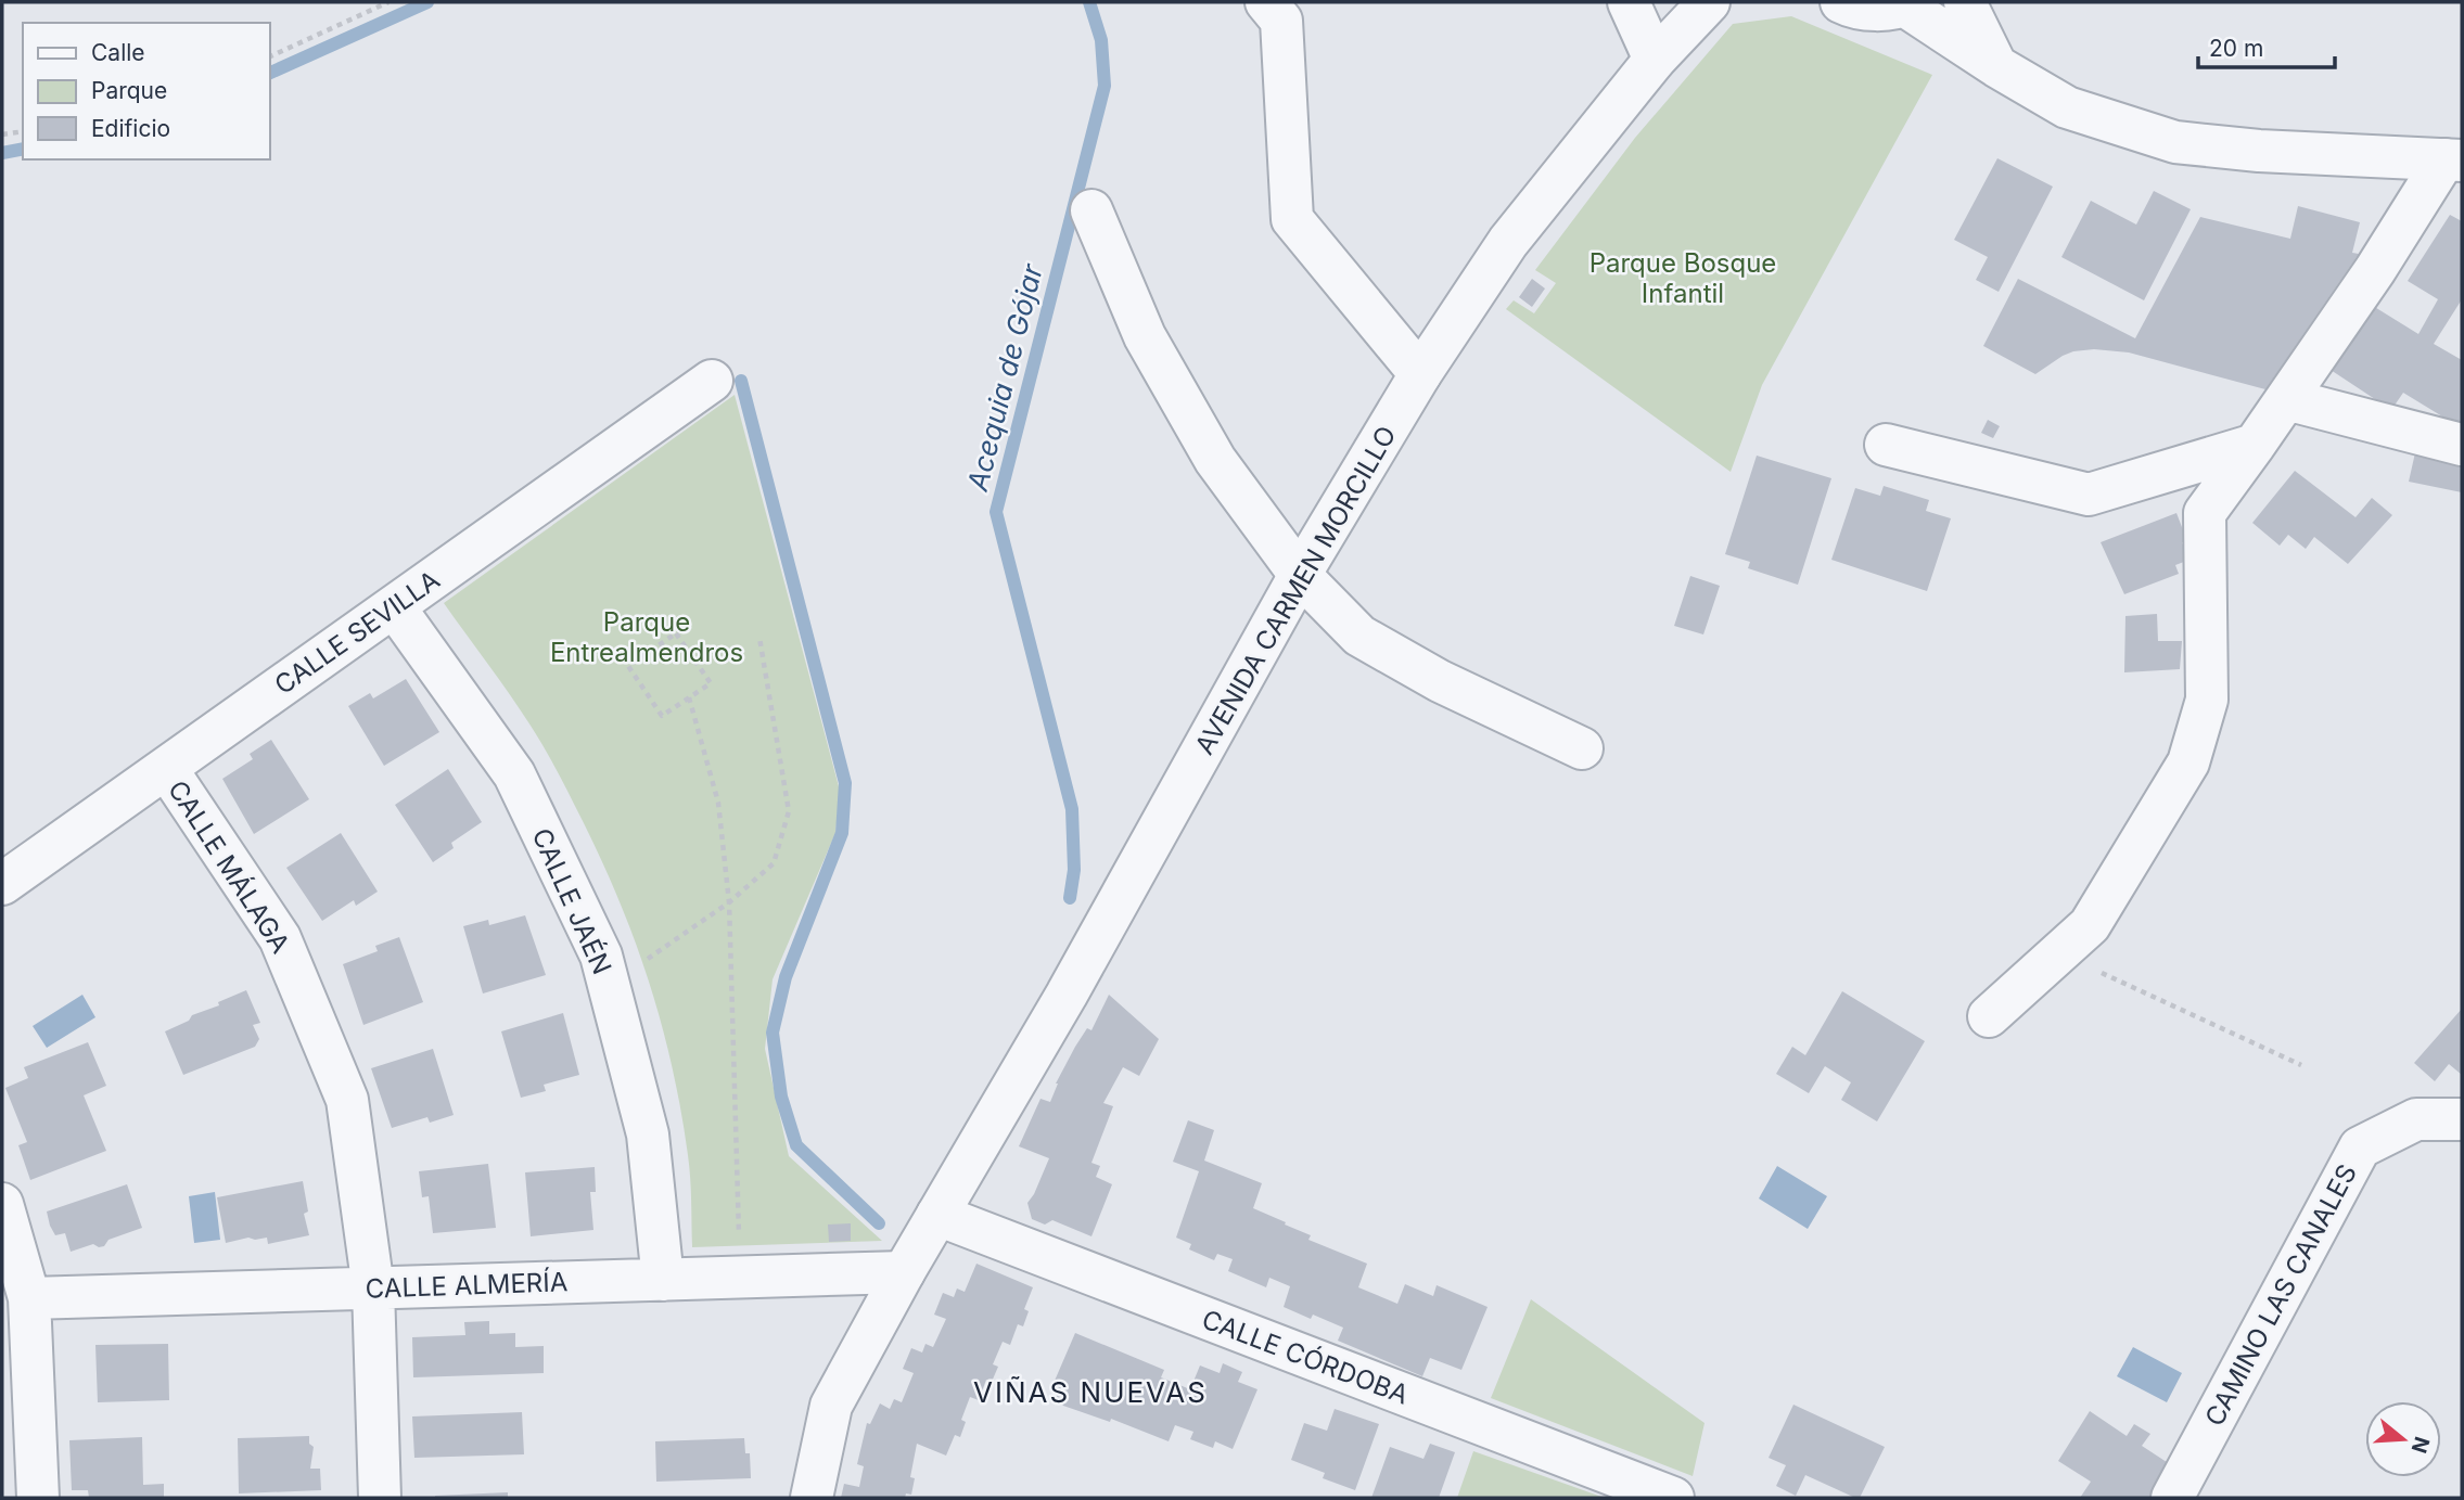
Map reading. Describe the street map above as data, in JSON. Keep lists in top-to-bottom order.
{
  "streets": {
    "street": [
      "AVENIDA CARMEN MORCILLO",
      "CALLE SEVILLA",
      "CALLE MÁLAGA",
      "CALLE JAÉN",
      "CALLE ALMERÍA",
      "CAMINO LAS CANALES",
      "CALLE CÓRDOBA"
    ]
  },
  "crossings": [
    ["AVENIDA CARMEN MORCILLO", "CALLE ALMERÍA"],
    ["AVENIDA CARMEN MORCILLO", "CALLE CÓRDOBA"],
    ["CALLE SEVILLA", "CALLE MÁLAGA"],
    ["CALLE SEVILLA", "CALLE JAÉN"],
    ["CALLE MÁLAGA", "CALLE ALMERÍA"],
    ["CALLE JAÉN", "CALLE ALMERÍA"]
  ],
  "districts": ["VIÑAS NUEVAS"],
  "water": ["Acequia de Gójar"],
  "parks": ["Parque Bosque Infantil", "Parque Entrealmendros"],
  "legend": ["Calle", "Parque", "Edificio"],
  "scale_bar": "20 m",
  "north": "right"
}
